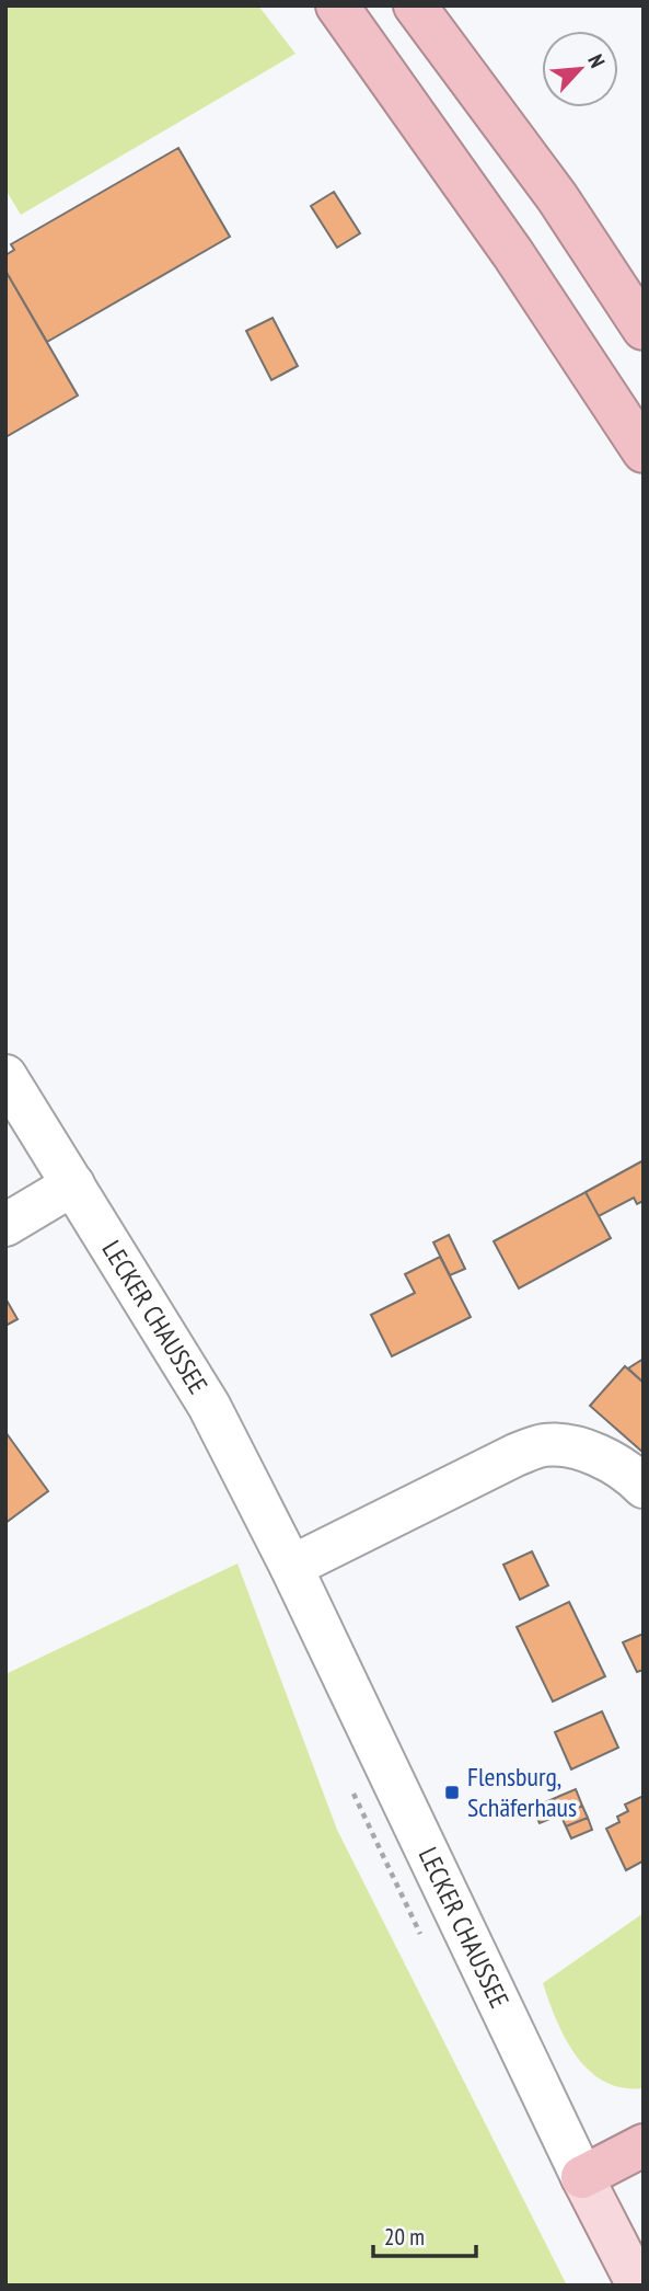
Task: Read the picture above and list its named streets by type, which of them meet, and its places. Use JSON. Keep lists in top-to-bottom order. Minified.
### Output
{"streets":{"main road":["LECKER CHAUSSEE"]},"places":{"transit":["Flensburg, Schäferhaus"]},"scale_bar":"20 m","north":"top right"}
